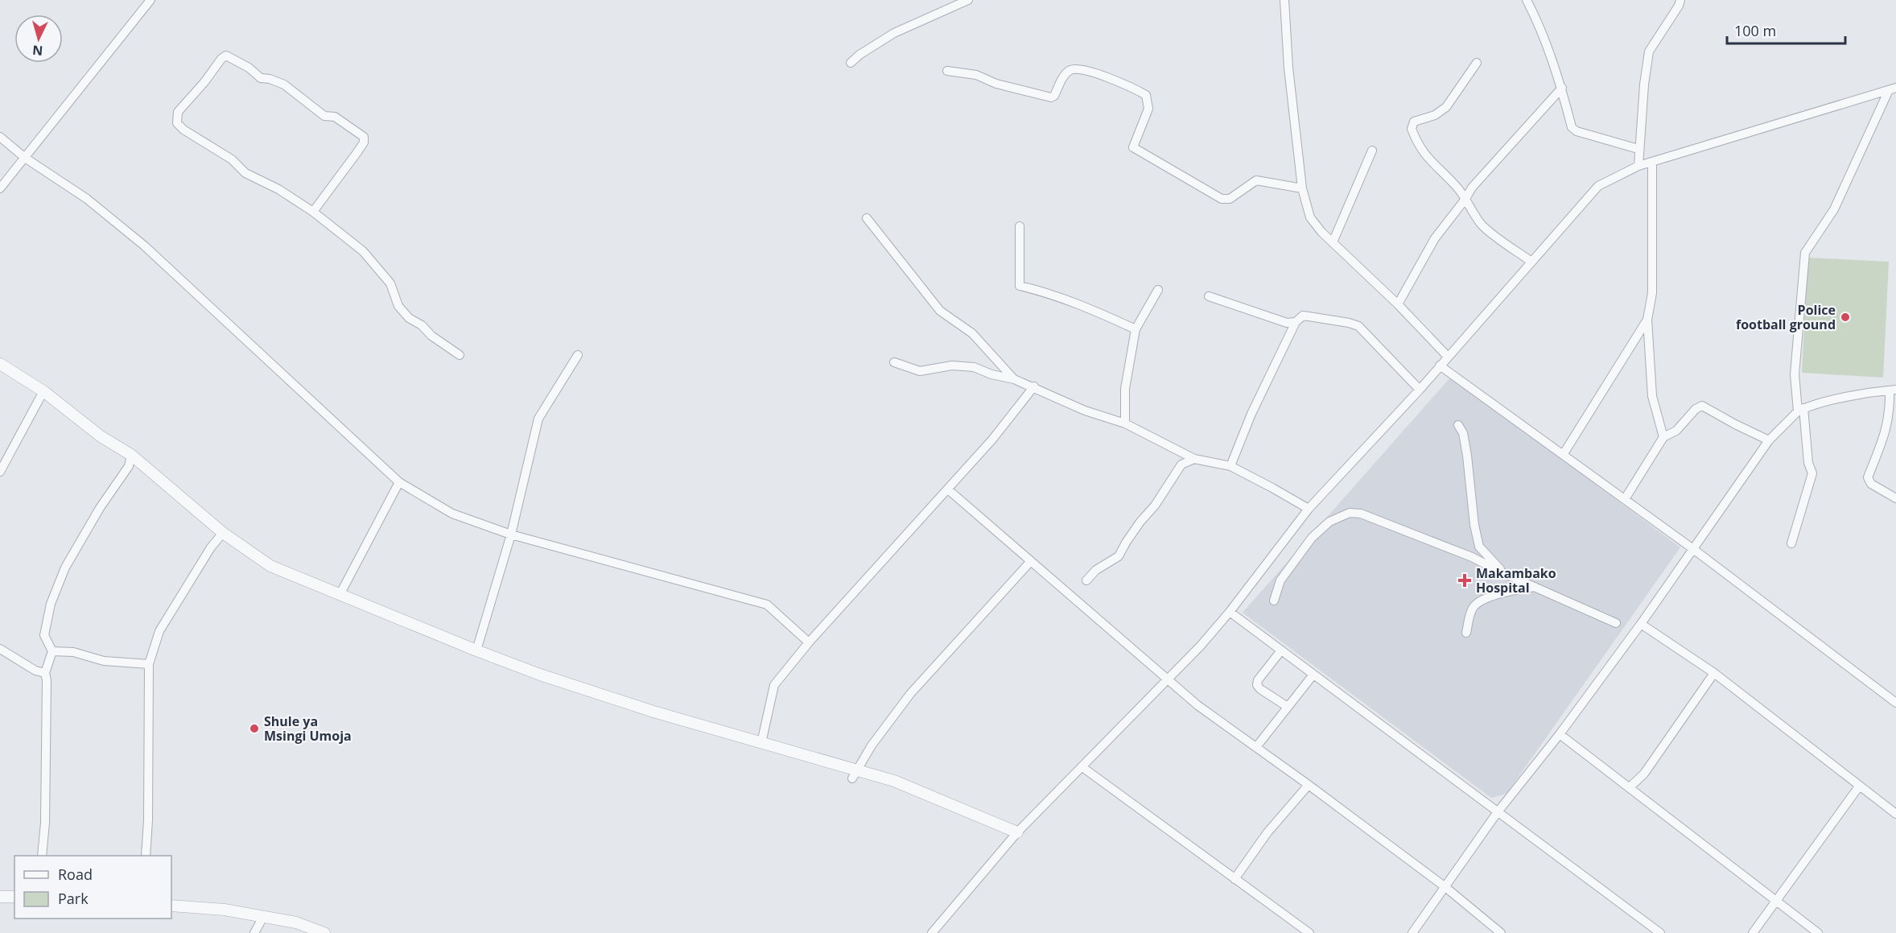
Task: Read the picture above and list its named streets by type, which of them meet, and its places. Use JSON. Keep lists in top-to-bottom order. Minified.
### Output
{"places":{"other":["Police football ground","Shule ya Msingi Umoja"],"health":["Makambako Hospital"]},"legend":["Road","Park"],"scale_bar":"100 m","north":"bottom"}
